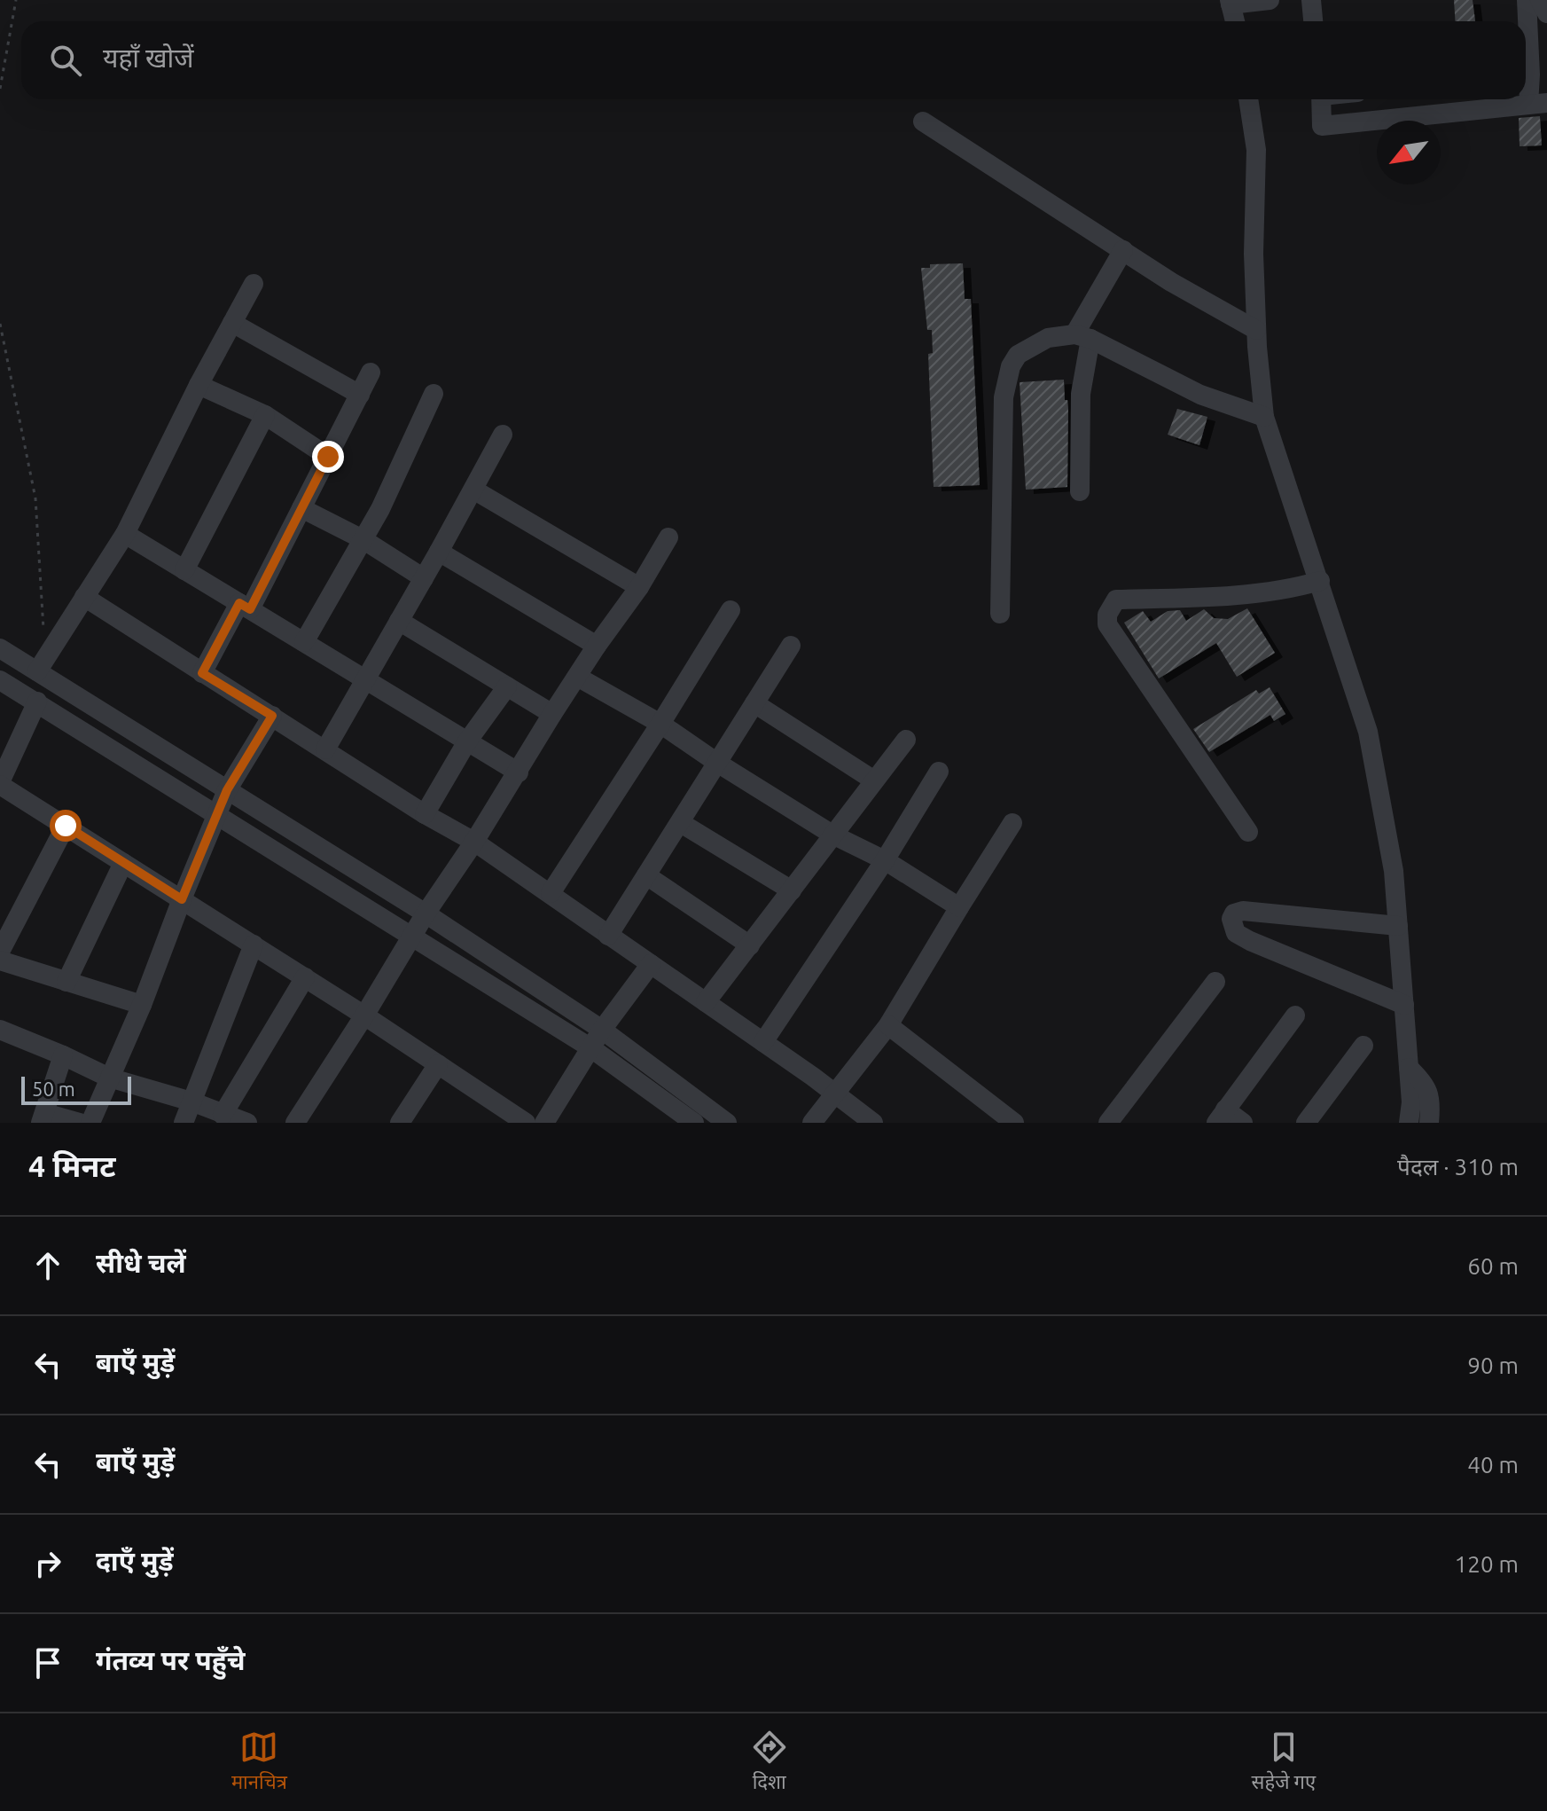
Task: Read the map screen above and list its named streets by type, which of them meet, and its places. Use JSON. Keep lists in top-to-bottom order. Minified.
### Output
{"scale_bar":"50 m","north":"bottom left","page":{"search":"यहाँ खोजें","scale":"50 m","heading":["4 मिनट","पैदल · 310 m"],"list":[["सीधे चलें","60 m"],["बाएँ मुड़ें","90 m"],["बाएँ मुड़ें","40 m"],["दाएँ मुड़ें","120 m"],"गंतव्य पर पहुँचे"],"nav":["मानचित्र","दिशा","सहेजे गए"]}}
